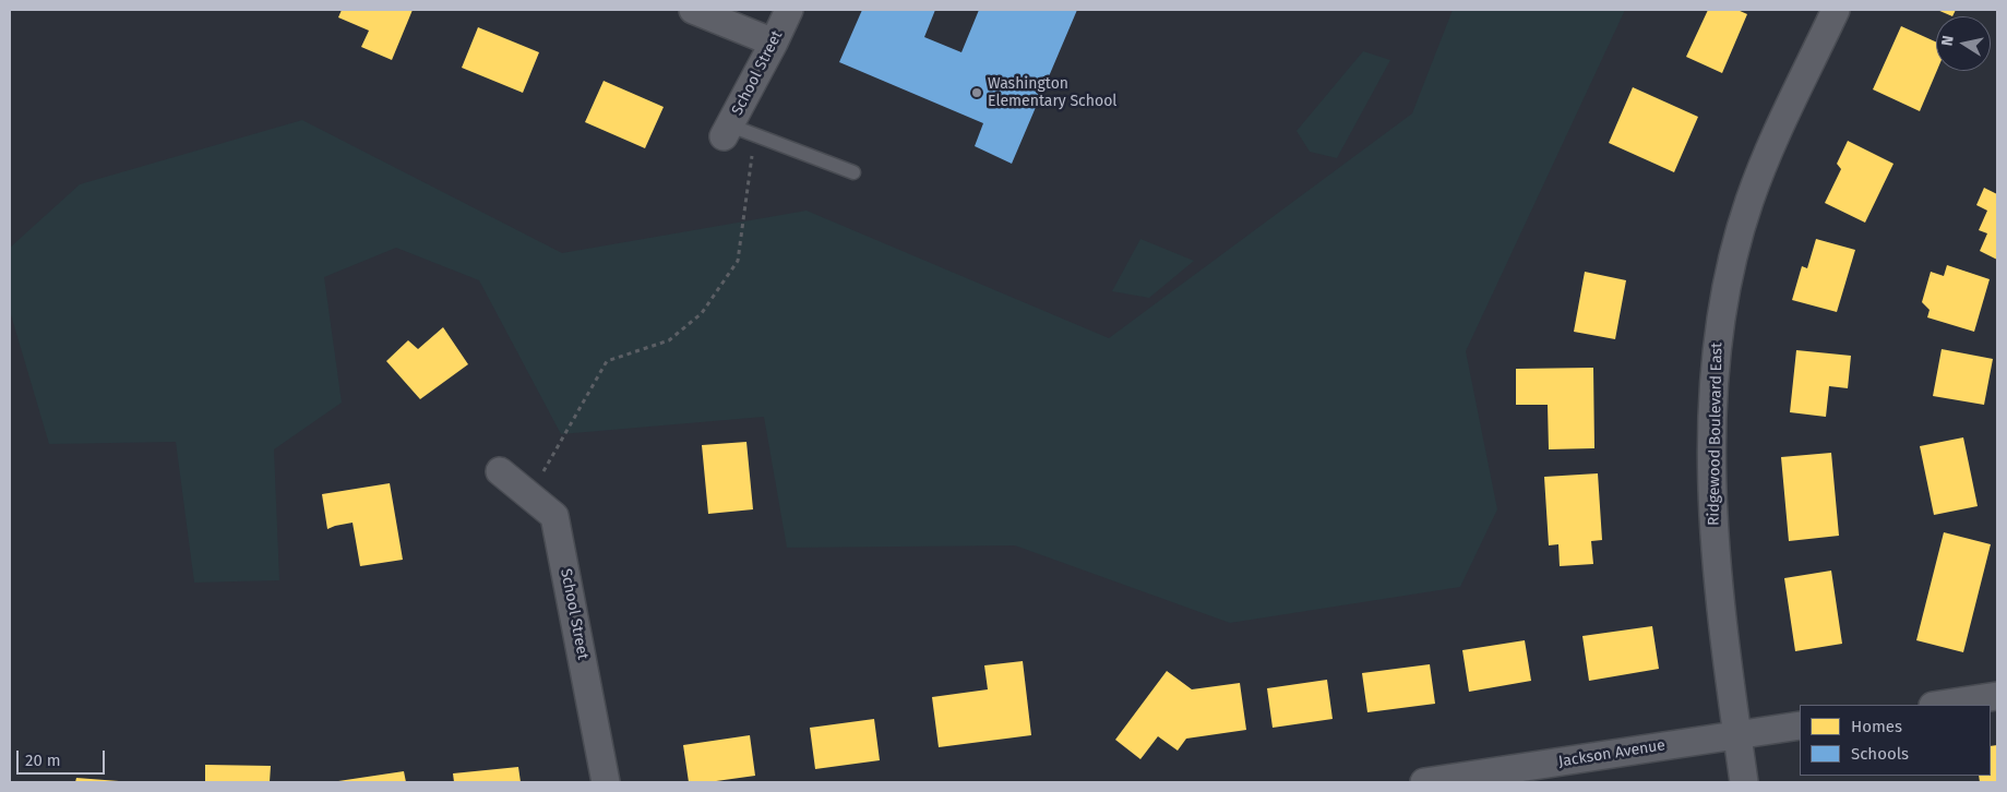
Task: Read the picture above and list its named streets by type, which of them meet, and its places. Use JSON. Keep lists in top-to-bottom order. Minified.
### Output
{"streets":{"street":["School Street","Ridgewood Boulevard East","Jackson Avenue"]},"crossings":[["Ridgewood Boulevard East","Jackson Avenue"]],"places":["Washington Elementary School"],"legend":["Homes","Schools"],"scale_bar":"20 m","north":"left"}
